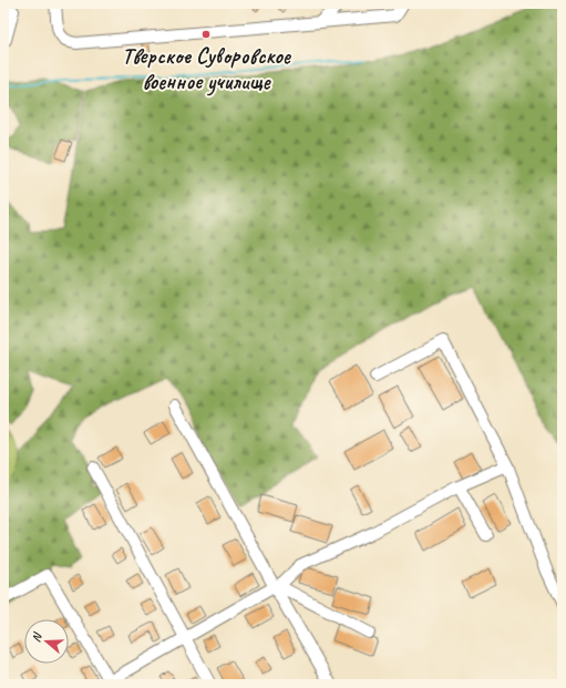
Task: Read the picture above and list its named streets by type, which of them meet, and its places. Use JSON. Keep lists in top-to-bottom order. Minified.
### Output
{"places":["Тверское Суворовское военное училище"],"north":"left"}
